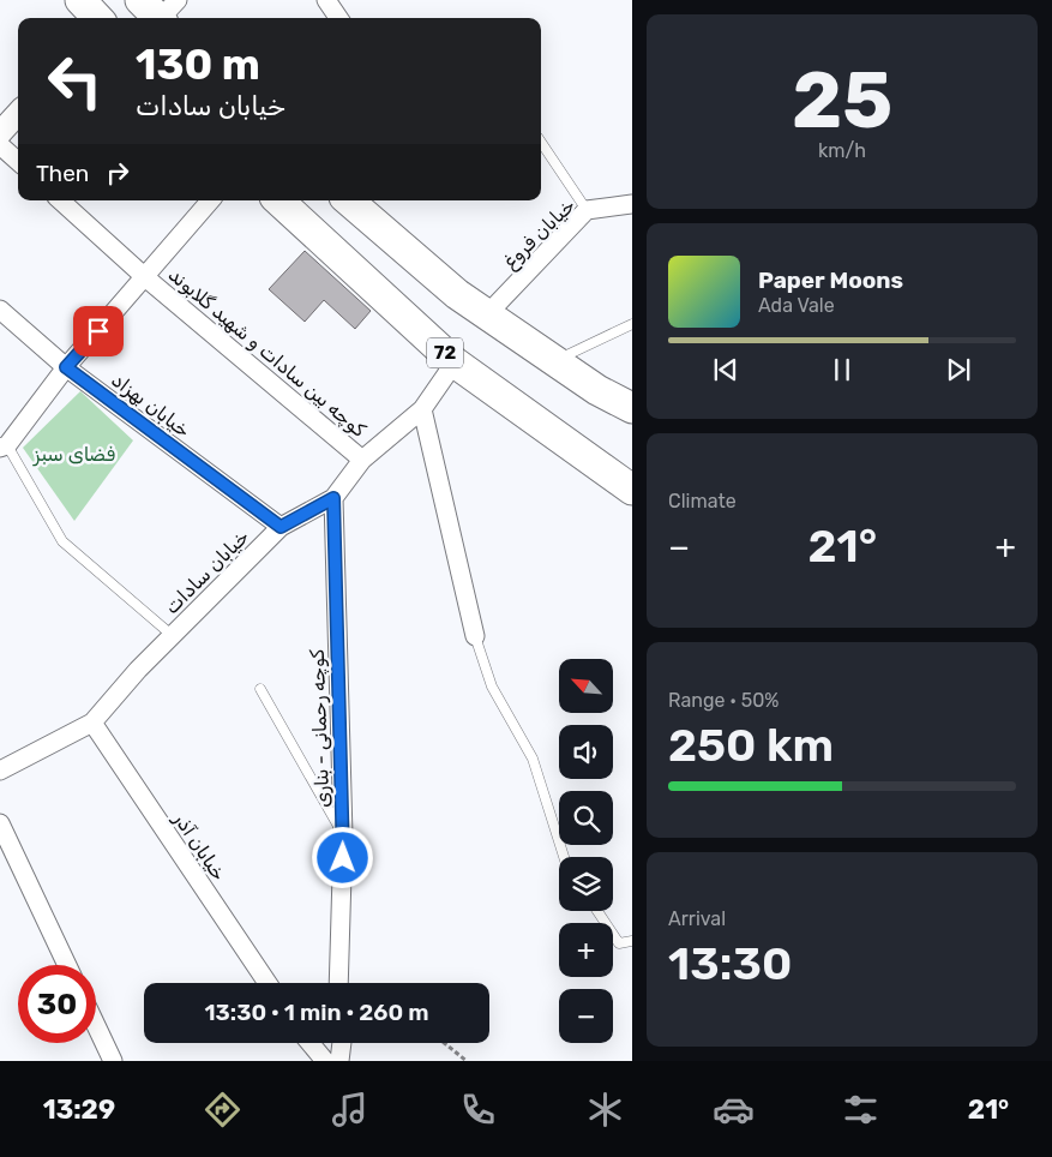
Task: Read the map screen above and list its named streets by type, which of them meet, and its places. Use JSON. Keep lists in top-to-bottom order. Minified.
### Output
{"streets":{"highway":["72"],"street":["خیابان فروغ","کوچه بین سادات و شهید گلابوند","خیابان بهزاد","خیابان سادات","کوچه رحمانی - بناری","خیابان آذر"]},"crossings":[["کوچه بین سادات و شهید گلابوند","خیابان سادات"],["72","خیابان سادات"],["خیابان بهزاد","خیابان سادات"],["خیابان سادات","کوچه رحمانی - بناری"],["خیابان سادات","خیابان آذر"]],"parks":["فضای سبز"],"north":"top left","page":{"tile":[["25","km/h"],"Climate",["Range · 50%","250 km"],["Arrival","13:30"]],"turn":["130 m","خیابان سادات"],"then":"Then","song":["Paper Moons","Ada Vale"],"heat":["−","21°","+"],"map_buttons":["+","−"],"limit":"30","trip":"13:30 · 1 min · 260 m","tabs":["13:29","21°"]}}
